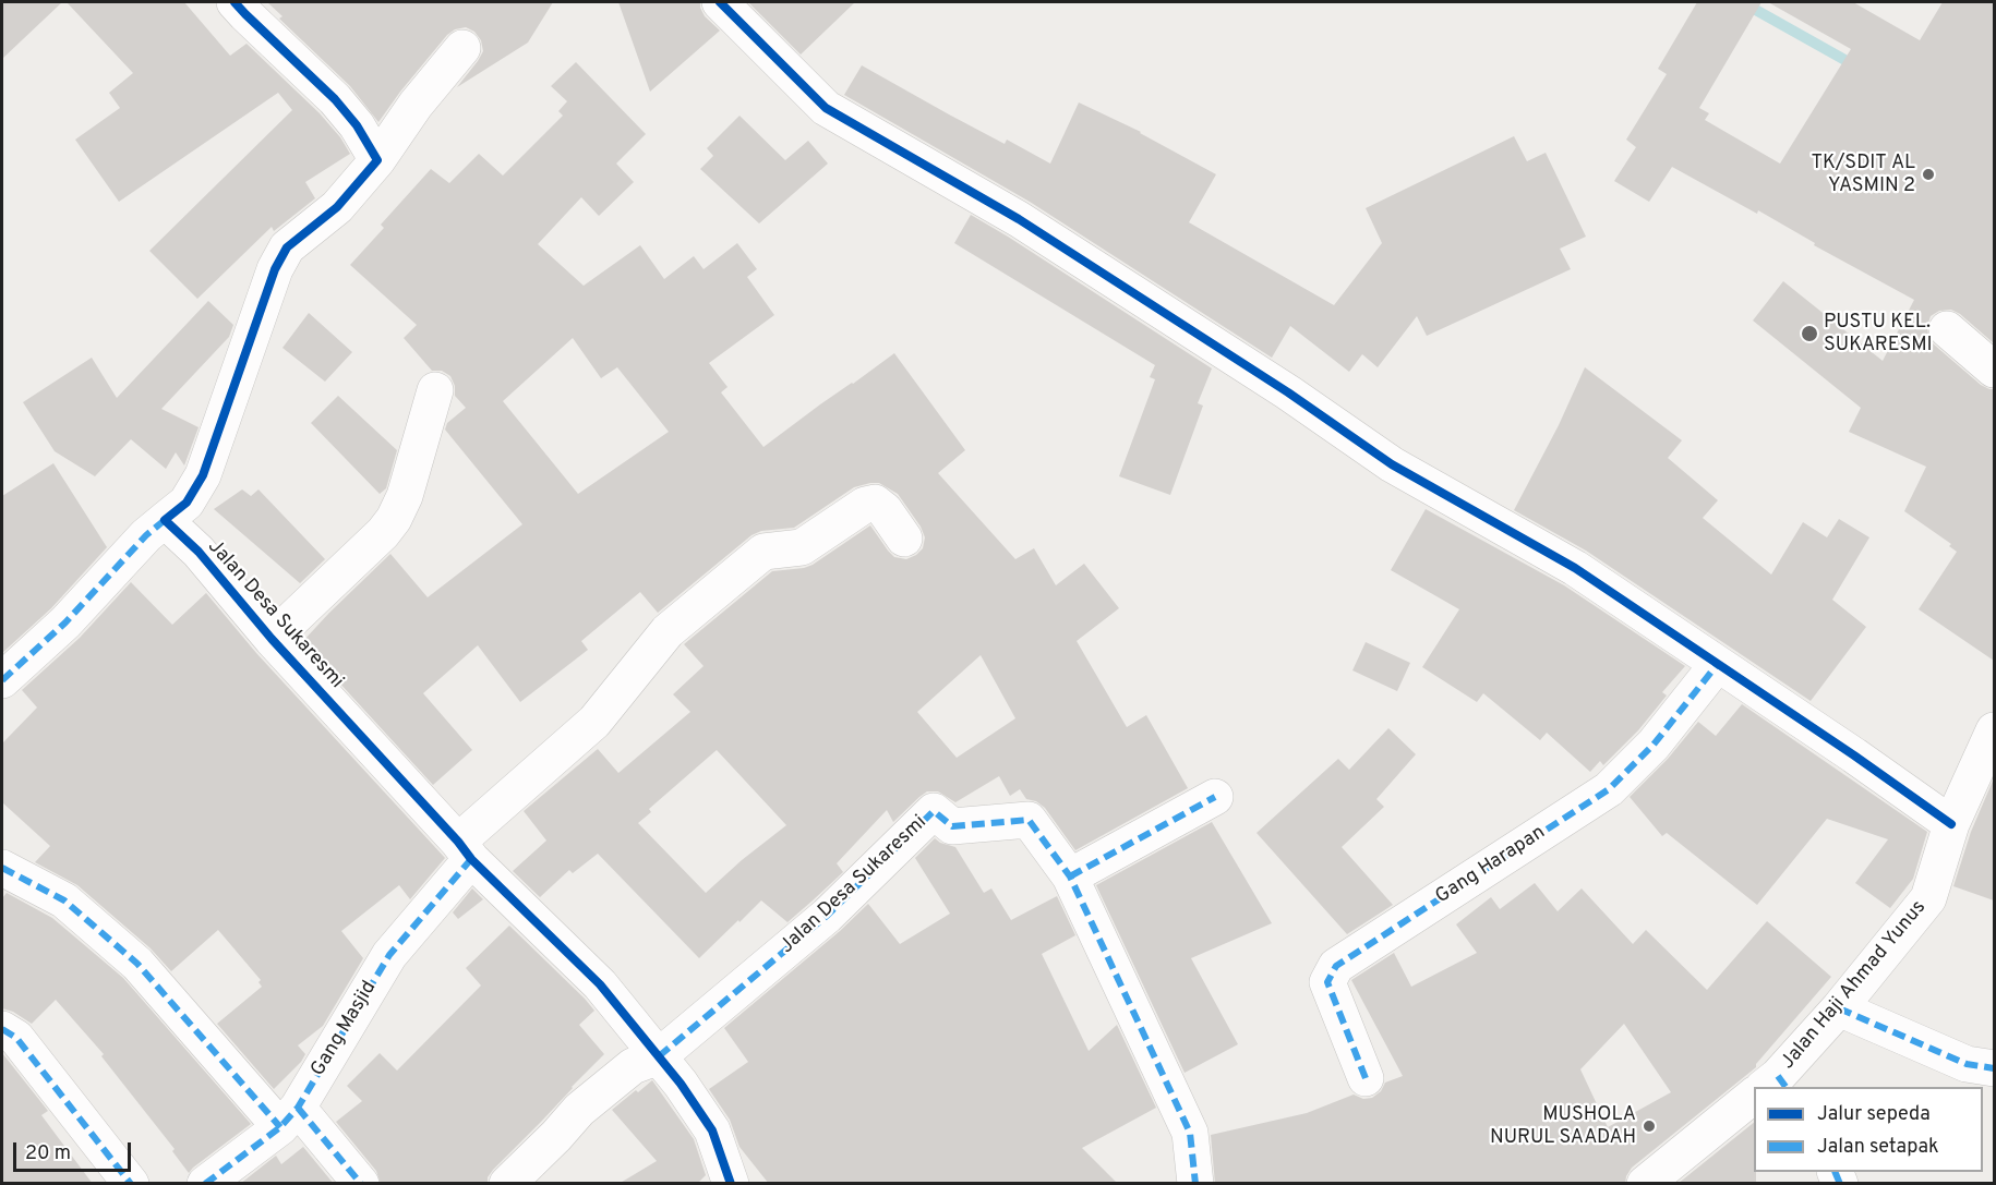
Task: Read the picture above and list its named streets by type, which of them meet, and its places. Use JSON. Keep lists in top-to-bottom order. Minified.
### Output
{"streets":{"street":["Jalan Desa Sukaresmi","Gang Harapan","Jalan Haji Ahmad Yunus","Gang Masjid"]},"crossings":[["Jalan Desa Sukaresmi","Gang Masjid"]],"places":["TK/SDIT AL YASMIN 2","PUSTU KEL. SUKARESMI","MUSHOLA NURUL SAADAH"],"legend":["Jalur sepeda","Jalan setapak"],"scale_bar":"20 m"}
